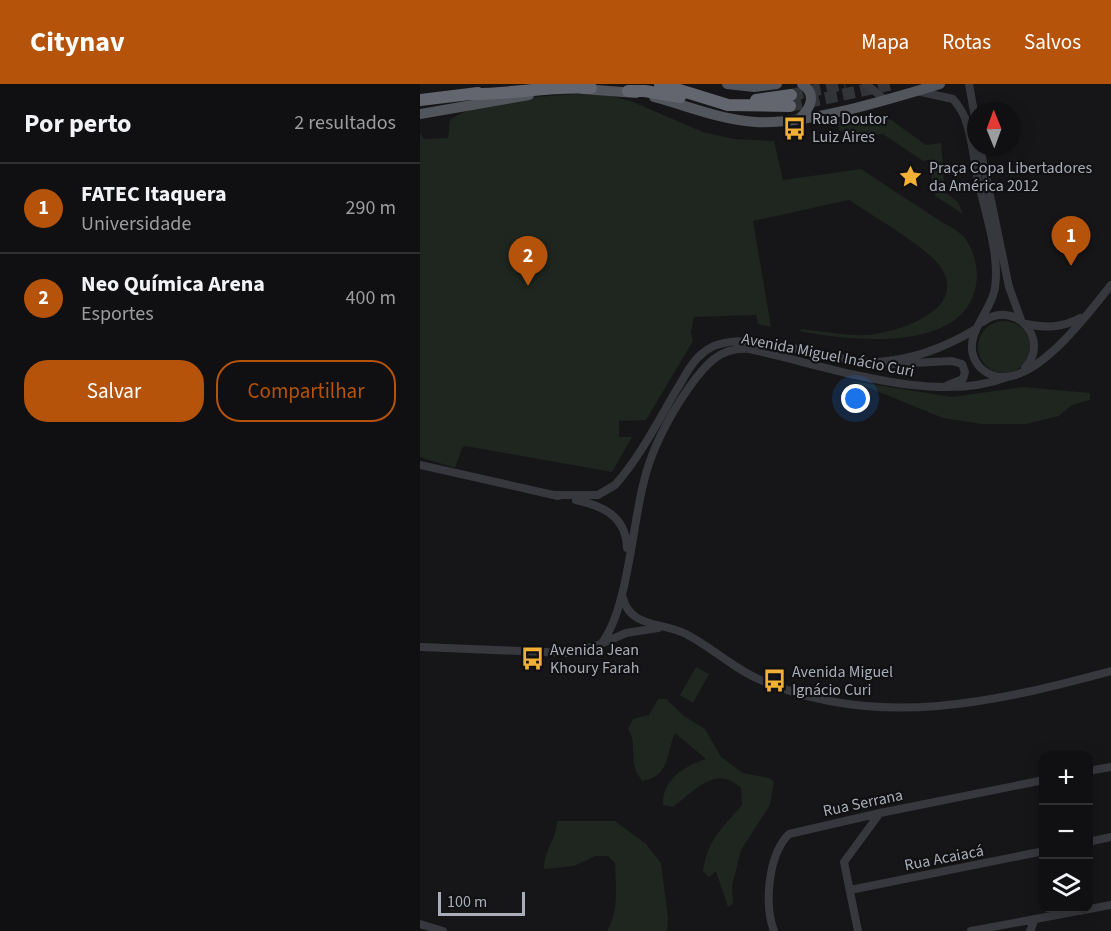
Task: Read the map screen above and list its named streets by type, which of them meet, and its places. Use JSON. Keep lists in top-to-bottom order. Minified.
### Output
{"streets":{"street":["Avenida Miguel Inácio Curi","Rua Serrana","Rua Acaiacá"]},"places":{"bus stop":["Rua Doutor Luiz Aires","Avenida Jean Khoury Farah","Avenida Miguel Ignácio Curi"],"place":["Praça Copa Libertadores da América 2012"]},"scale_bar":"100 m","north":"top","page":{"header":"Citynav","nav":["Mapa","Rotas","Salvos"],"heading":["Por perto","2 resultados"],"list":[{"mark":"1","name":"FATEC Itaquera","note":"Universidade","value":"290 m"},{"mark":"2","name":"Neo Química Arena","note":"Esportes","value":"400 m"}],"pins":["1","2"],"buttons":["Salvar","Compartilhar"],"map_buttons":["+","−"],"scale":"100 m"}}
